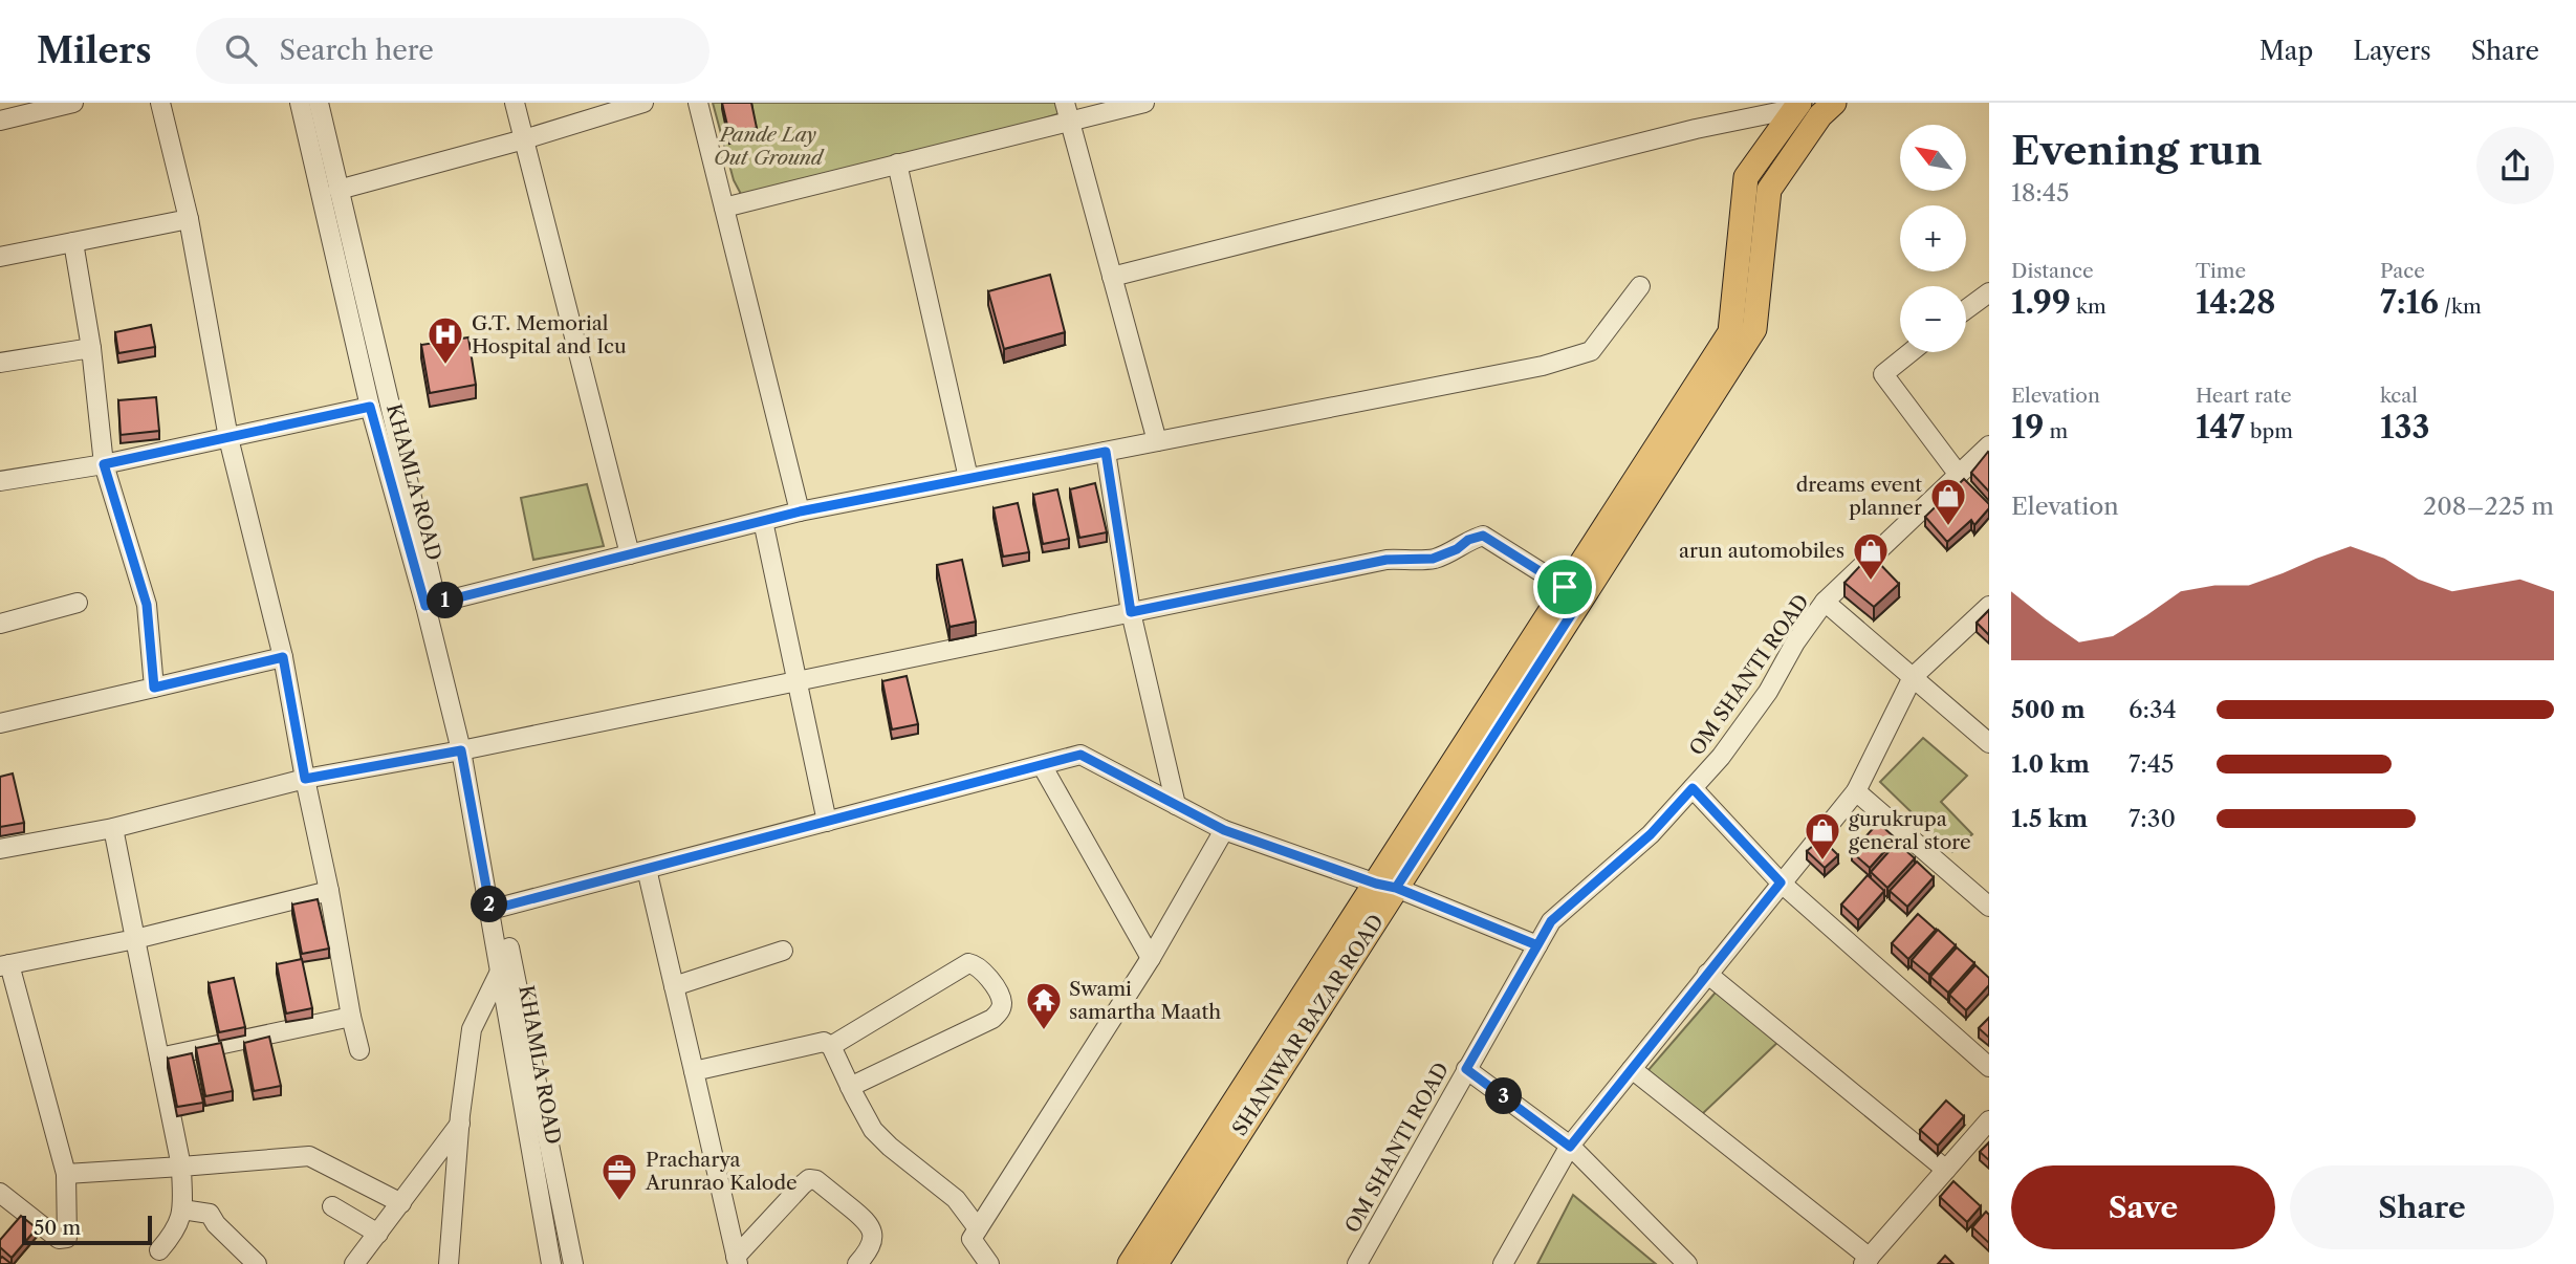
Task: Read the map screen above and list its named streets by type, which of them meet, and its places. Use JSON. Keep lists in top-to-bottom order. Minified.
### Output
{"streets":{"main road":["SHANIWAR BAZAR ROAD"],"street":["KHAMLA ROAD","OM SHANTI ROAD"]},"parks":["Pande Lay Out Ground"],"places":{"hospital":["G.T. Memorial Hospital and Icu"],"shop":["dreams event planner","arun automobiles","gurukrupa general store"],"temple":["Swami samartha Maath"],"office":["Pracharya Arunrao Kalode"]},"scale_bar":"50 m","north":"top left","page":{"header":"Milers","search":"Search here","nav":["Map","Layers","Share"],"heading":["Evening run","18:45"],"map_buttons":["+","−"],"stats":[["Distance","1.99 km"],["Time","14:28"],["Pace","7:16 /km"],["Elevation","19 m"],["Heart rate","147 bpm"],["kcal","133"]],"chart":["Elevation","208–225 m"],"pins":["1","2","3"],"list":[{"name":"500 m","note":"6:34"},{"name":"1.0 km","note":"7:45"},{"name":"1.5 km","note":"7:30"}],"buttons":["Save","Share"],"scale":"50 m"}}
